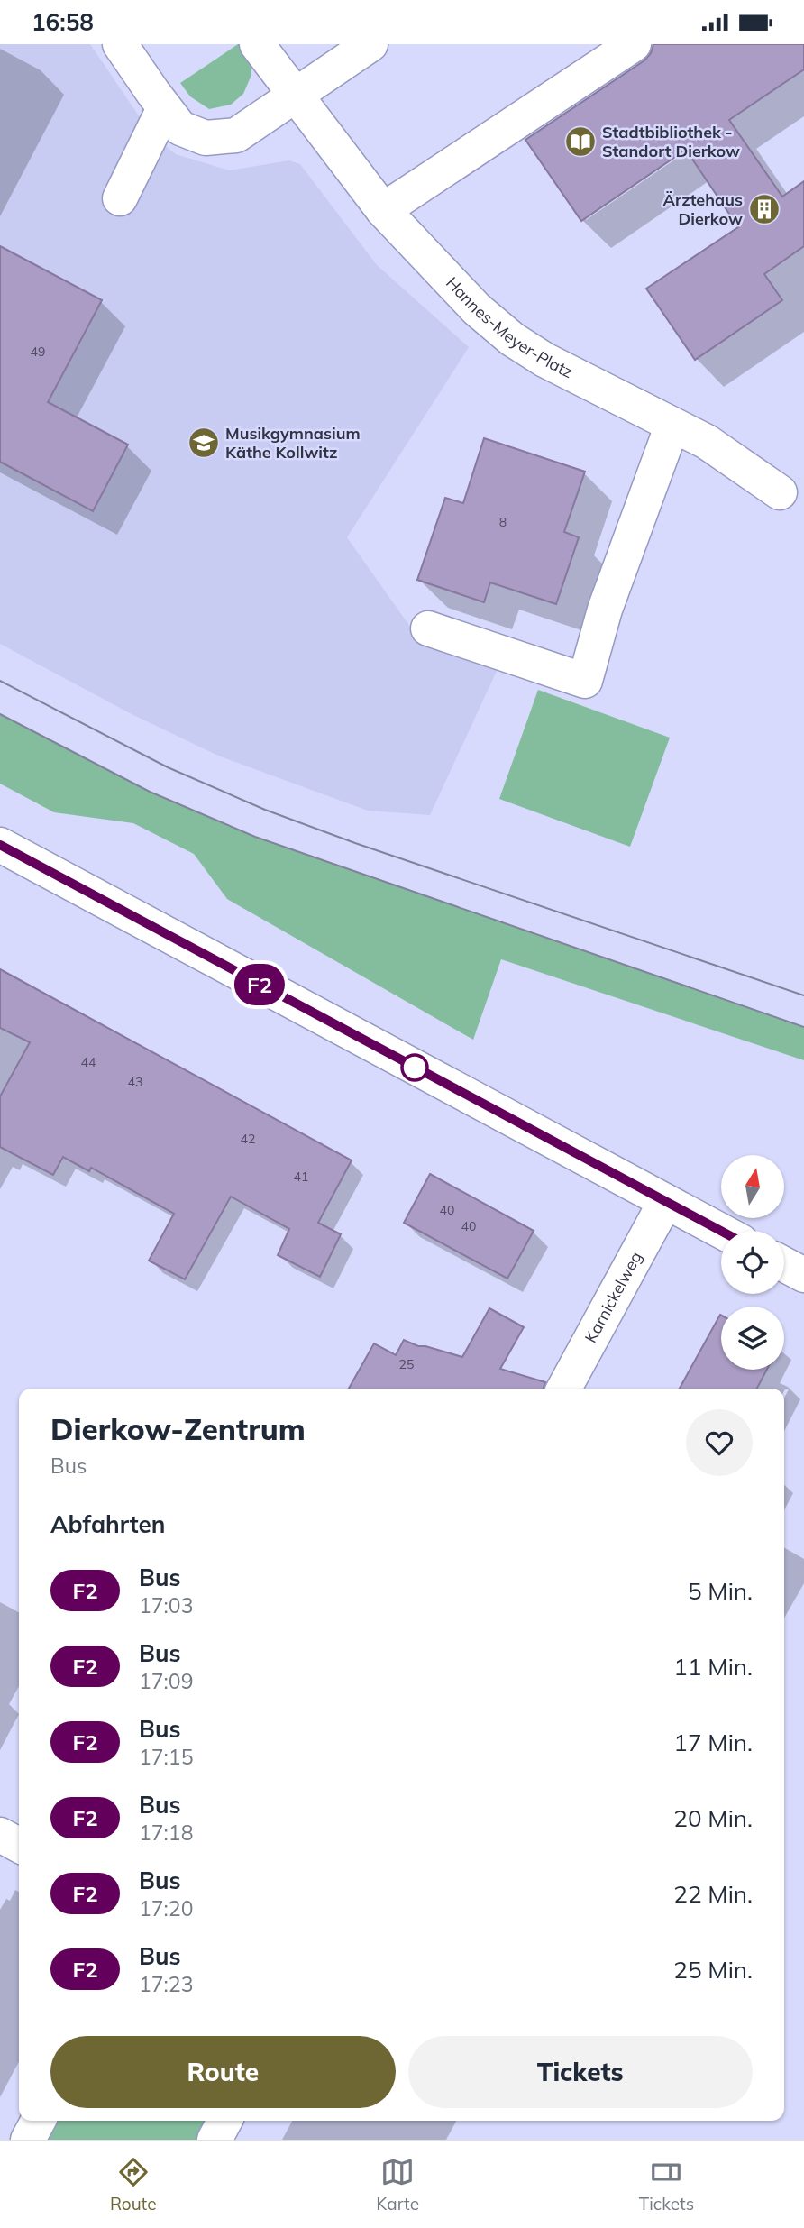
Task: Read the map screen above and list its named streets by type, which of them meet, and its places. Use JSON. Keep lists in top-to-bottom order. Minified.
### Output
{"streets":{"street":["Hannes-Meyer-Platz","Karnickelweg"]},"places":{"library":["Stadtbibliothek - Standort Dierkow"],"building":["Ärztehaus Dierkow"],"school or university":["Musikgymnasium Käthe Kollwitz"]},"lines":["bus line F2"],"house_numbers":["49","8","44","43","42","41","40","40","25"],"north":"top","page":{"status":"16:58","on_map":"F2","heading":[["Dierkow-Zentrum","Bus"],"Abfahrten"],"list":[{"mark":"F2","name":"Bus","note":"17:03","value":"5 Min."},{"mark":"F2","name":"Bus","note":"17:09","value":"11 Min."},{"mark":"F2","name":"Bus","note":"17:15","value":"17 Min."},{"mark":"F2","name":"Bus","note":"17:18","value":"20 Min."},{"mark":"F2","name":"Bus","note":"17:20","value":"22 Min."},{"mark":"F2","name":"Bus","note":"17:23","value":"25 Min."}],"buttons":["Route","Tickets"],"tabs":["Route","Karte","Tickets"]}}
